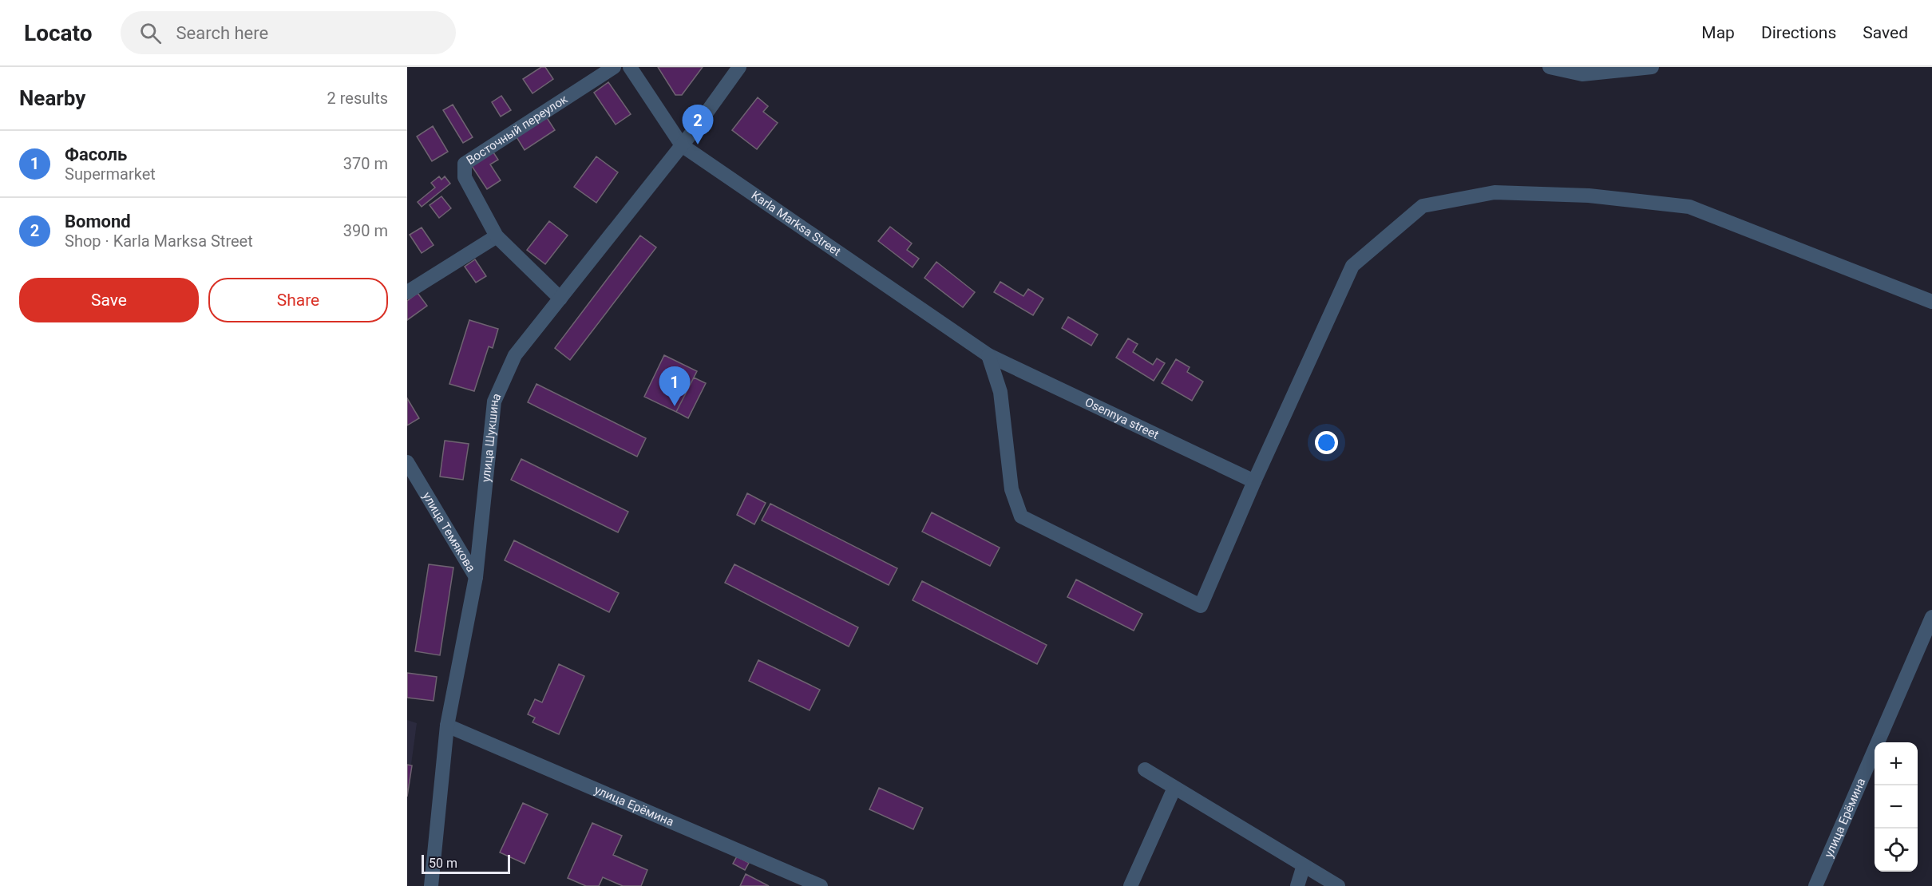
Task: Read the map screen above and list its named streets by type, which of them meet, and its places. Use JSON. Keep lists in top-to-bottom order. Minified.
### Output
{"streets":{"street":["Восточный переулок","Karla Marksa Street","Osennya street","улица Шукшина","улица Темякова","улица Ерёмина"]},"crossings":[["Восточный переулок","улица Шукшина"],["Karla Marksa Street","Osennya street"],["Karla Marksa Street","улица Шукшина"],["улица Шукшина","улица Темякова"],["улица Шукшина","улица Ерёмина"]],"scale_bar":"50 m","page":{"header":"Locato","search":"Search here","nav":["Map","Directions","Saved"],"heading":["Nearby","2 results"],"pins":["2","1"],"list":[{"mark":"1","name":"Фасоль","note":"Supermarket","value":"370 m"},{"mark":"2","name":"Bomond","note":"Shop · Karla Marksa Street","value":"390 m"}],"buttons":["Save","Share"],"map_buttons":["+","−"],"scale":"50 m"}}
